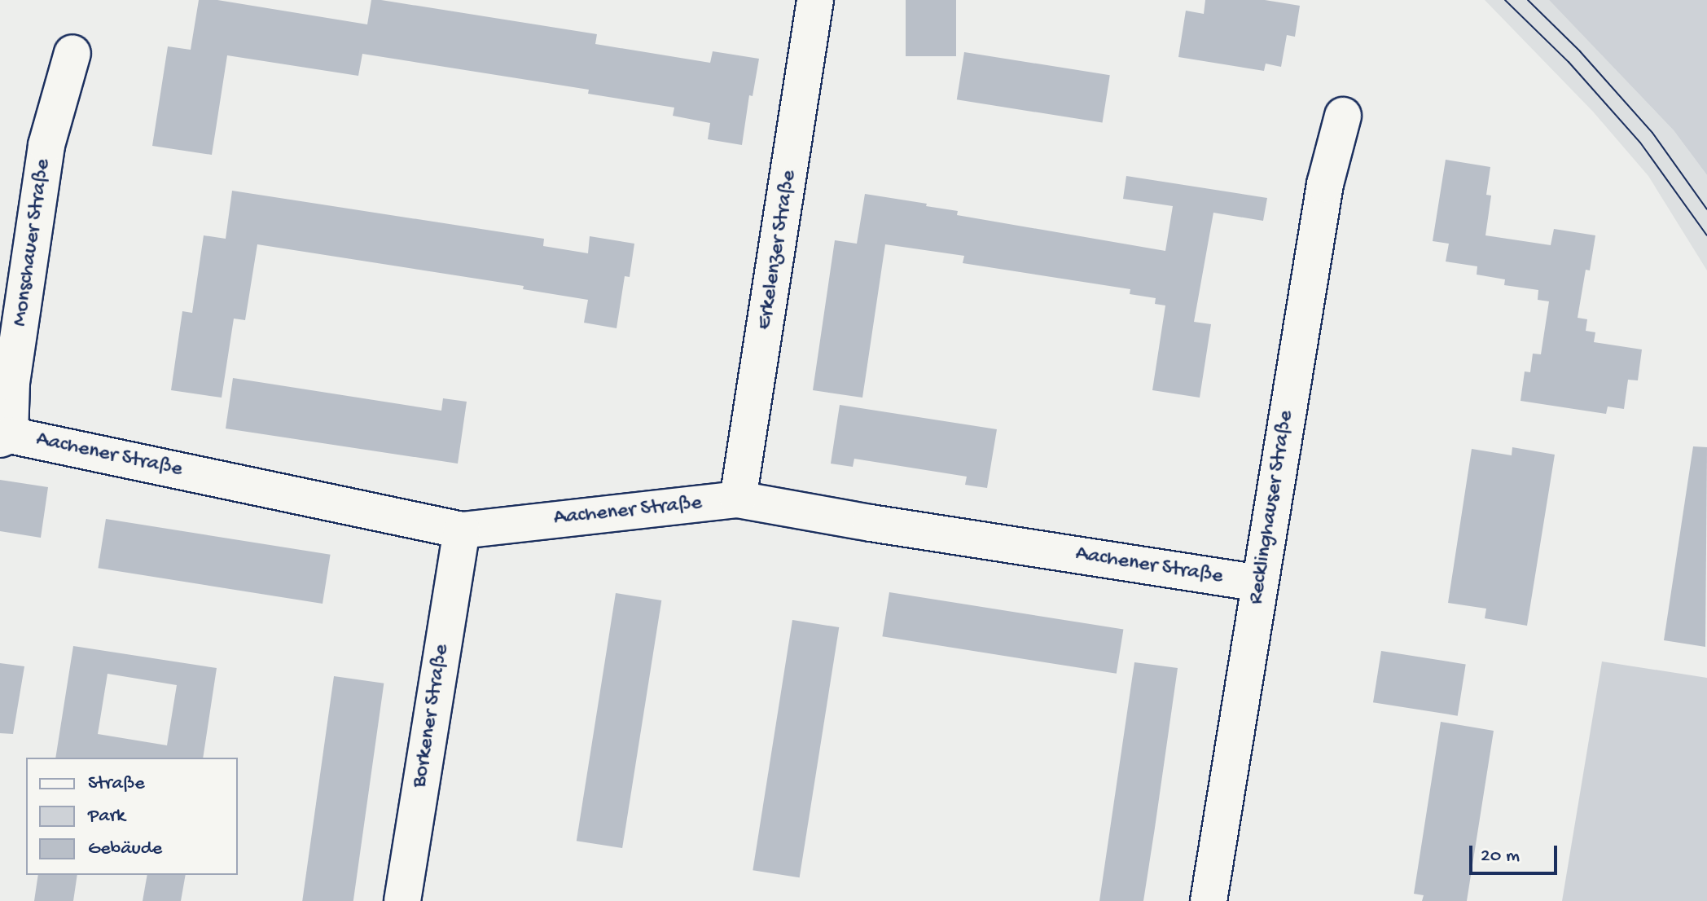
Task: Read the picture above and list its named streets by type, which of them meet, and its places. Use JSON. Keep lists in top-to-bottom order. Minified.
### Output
{"streets":{"street":["Monschauer Straße","Erkelenzer Straße","Aachener Straße","Recklinghauser Straße","Borkener Straße"]},"crossings":[["Monschauer Straße","Aachener Straße"],["Erkelenzer Straße","Aachener Straße"],["Aachener Straße","Recklinghauser Straße"],["Aachener Straße","Borkener Straße"]],"legend":["Straße","Park","Gebäude"],"scale_bar":"20 m"}
